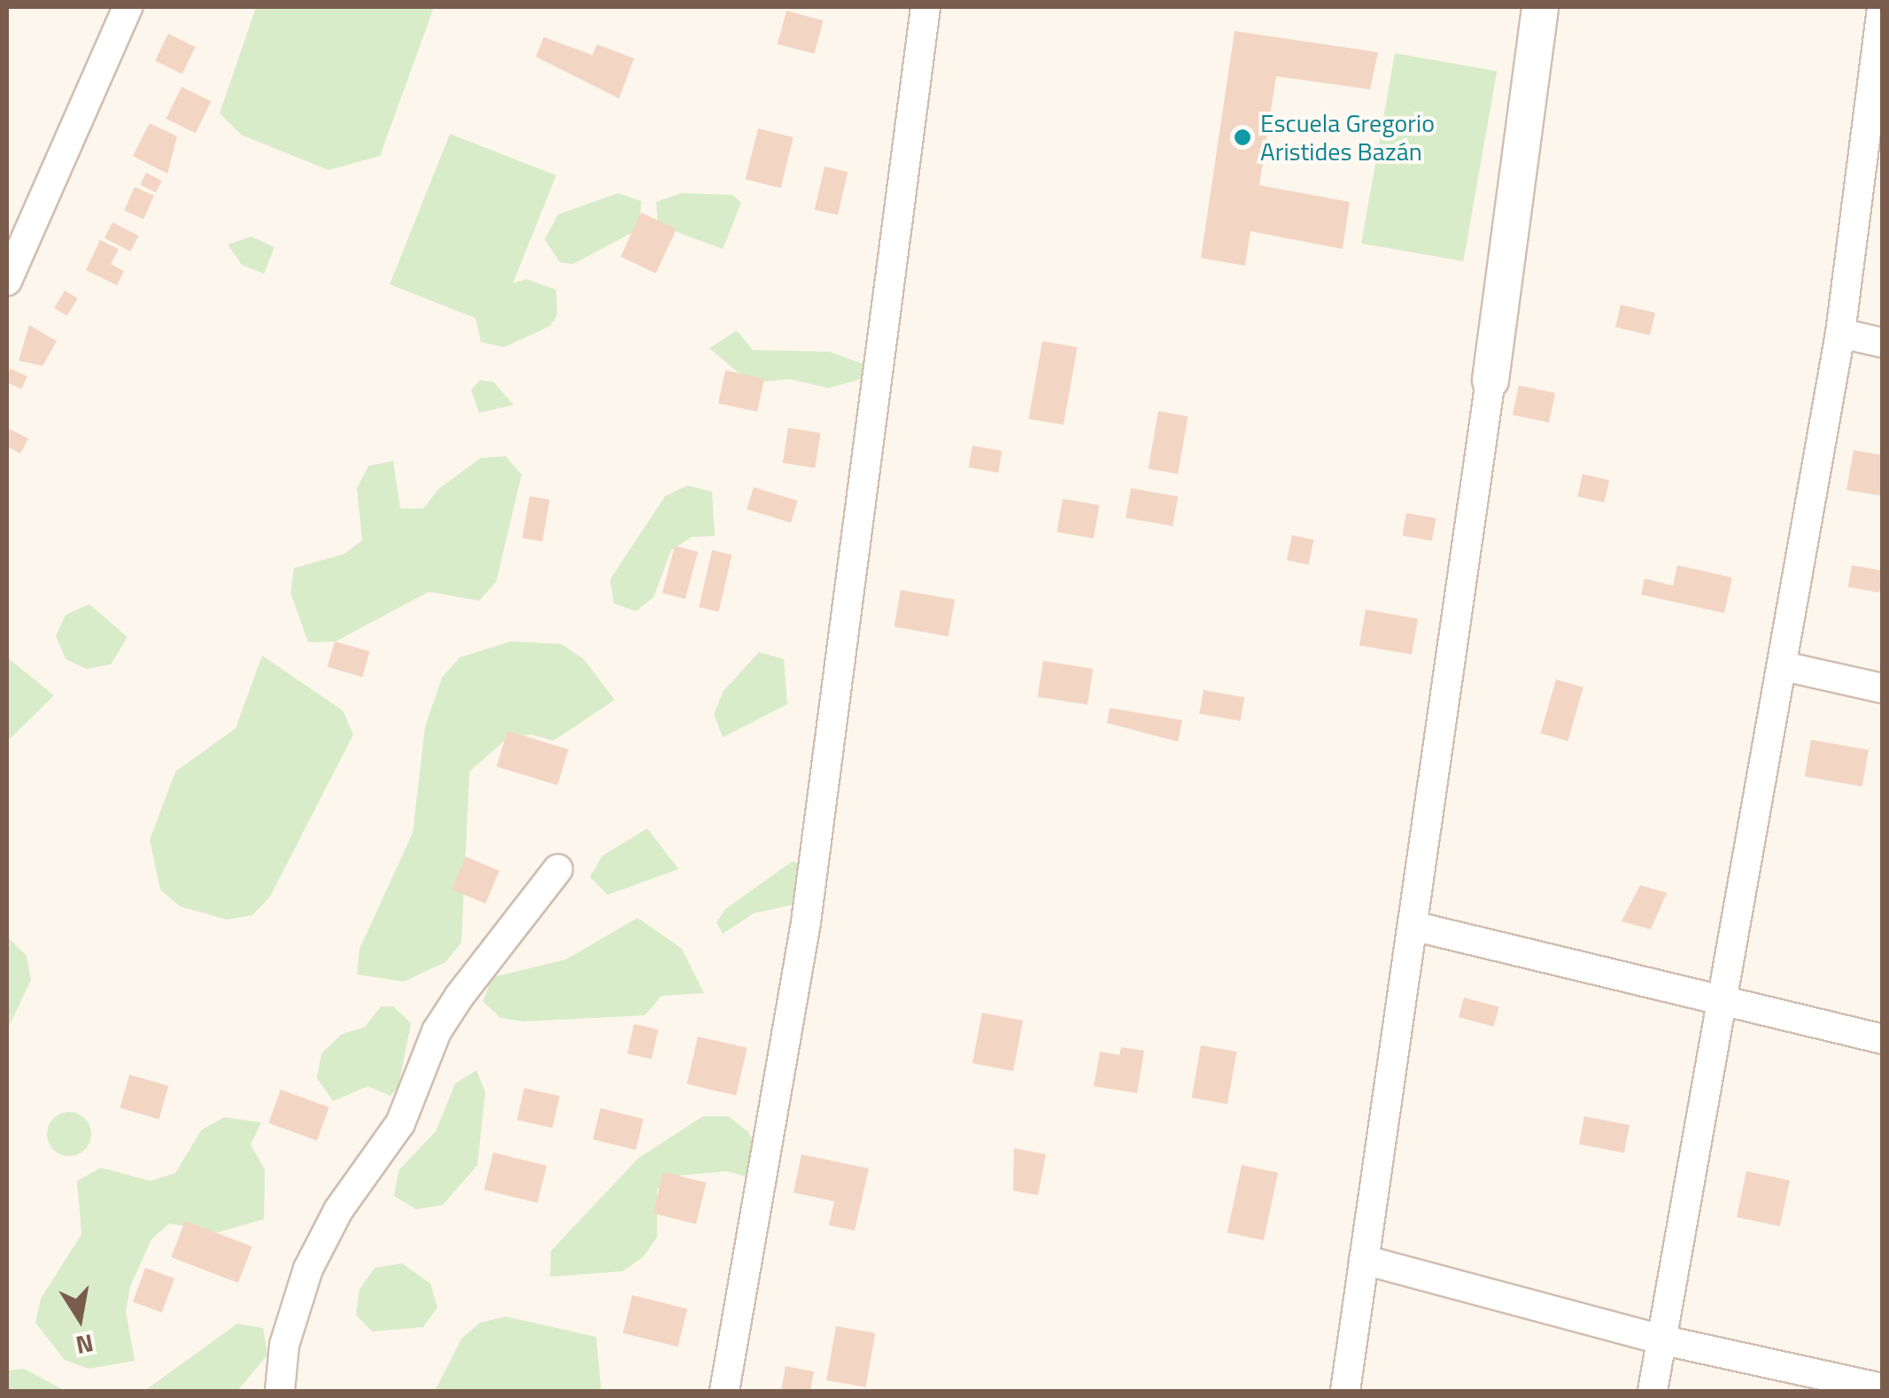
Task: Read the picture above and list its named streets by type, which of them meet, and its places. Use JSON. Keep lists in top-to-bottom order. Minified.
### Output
{"places":["Escuela Gregorio Aristides Bazán"],"north":"bottom"}
